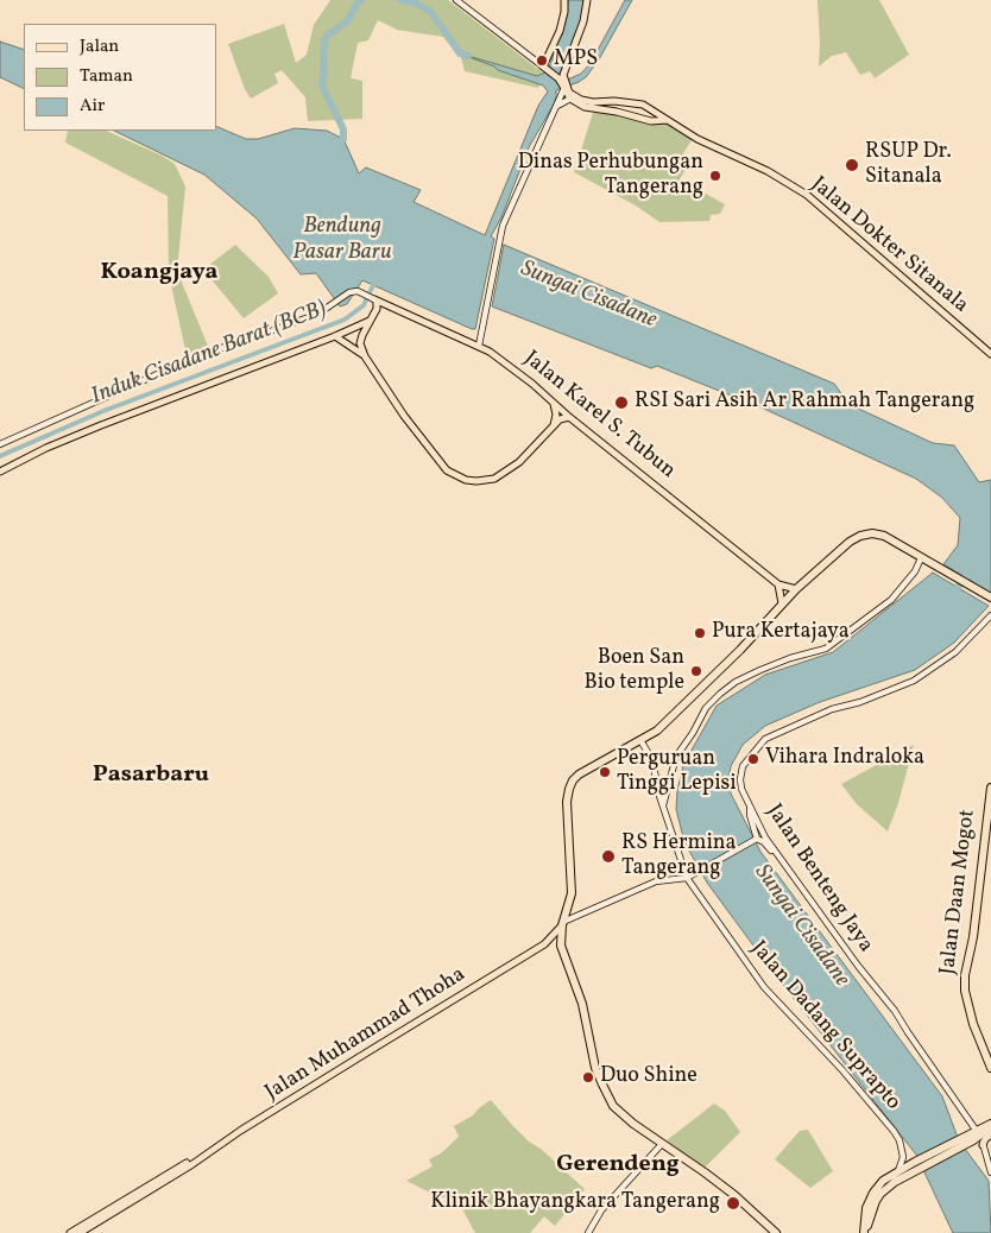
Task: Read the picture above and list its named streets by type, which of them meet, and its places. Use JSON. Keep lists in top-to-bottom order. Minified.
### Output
{"streets":{"highway":["Jalan Daan Mogot"],"main road":["Jalan Dokter Sitanala","Jalan Karel S. Tubun","Jalan Muhammad Thoha"],"street":["Jalan Benteng Jaya","Jalan Dadang Suprapto"]},"districts":["Koangjaya","Pasarbaru","Gerendeng"],"water":["Bendung Pasar Baru","Sungai Cisadane","Induk Cisadane Barat (BCB)"],"places":["MPS","RSUP Dr. Sitanala","Dinas Perhubungan Tangerang","RSI Sari Asih Ar Rahmah Tangerang","Pura Kertajaya","Boen San Bio temple","Vihara Indraloka","Perguruan Tinggi Lepisi","RS Hermina Tangerang","Duo Shine","Klinik Bhayangkara Tangerang"],"legend":["Jalan","Taman","Air"]}
